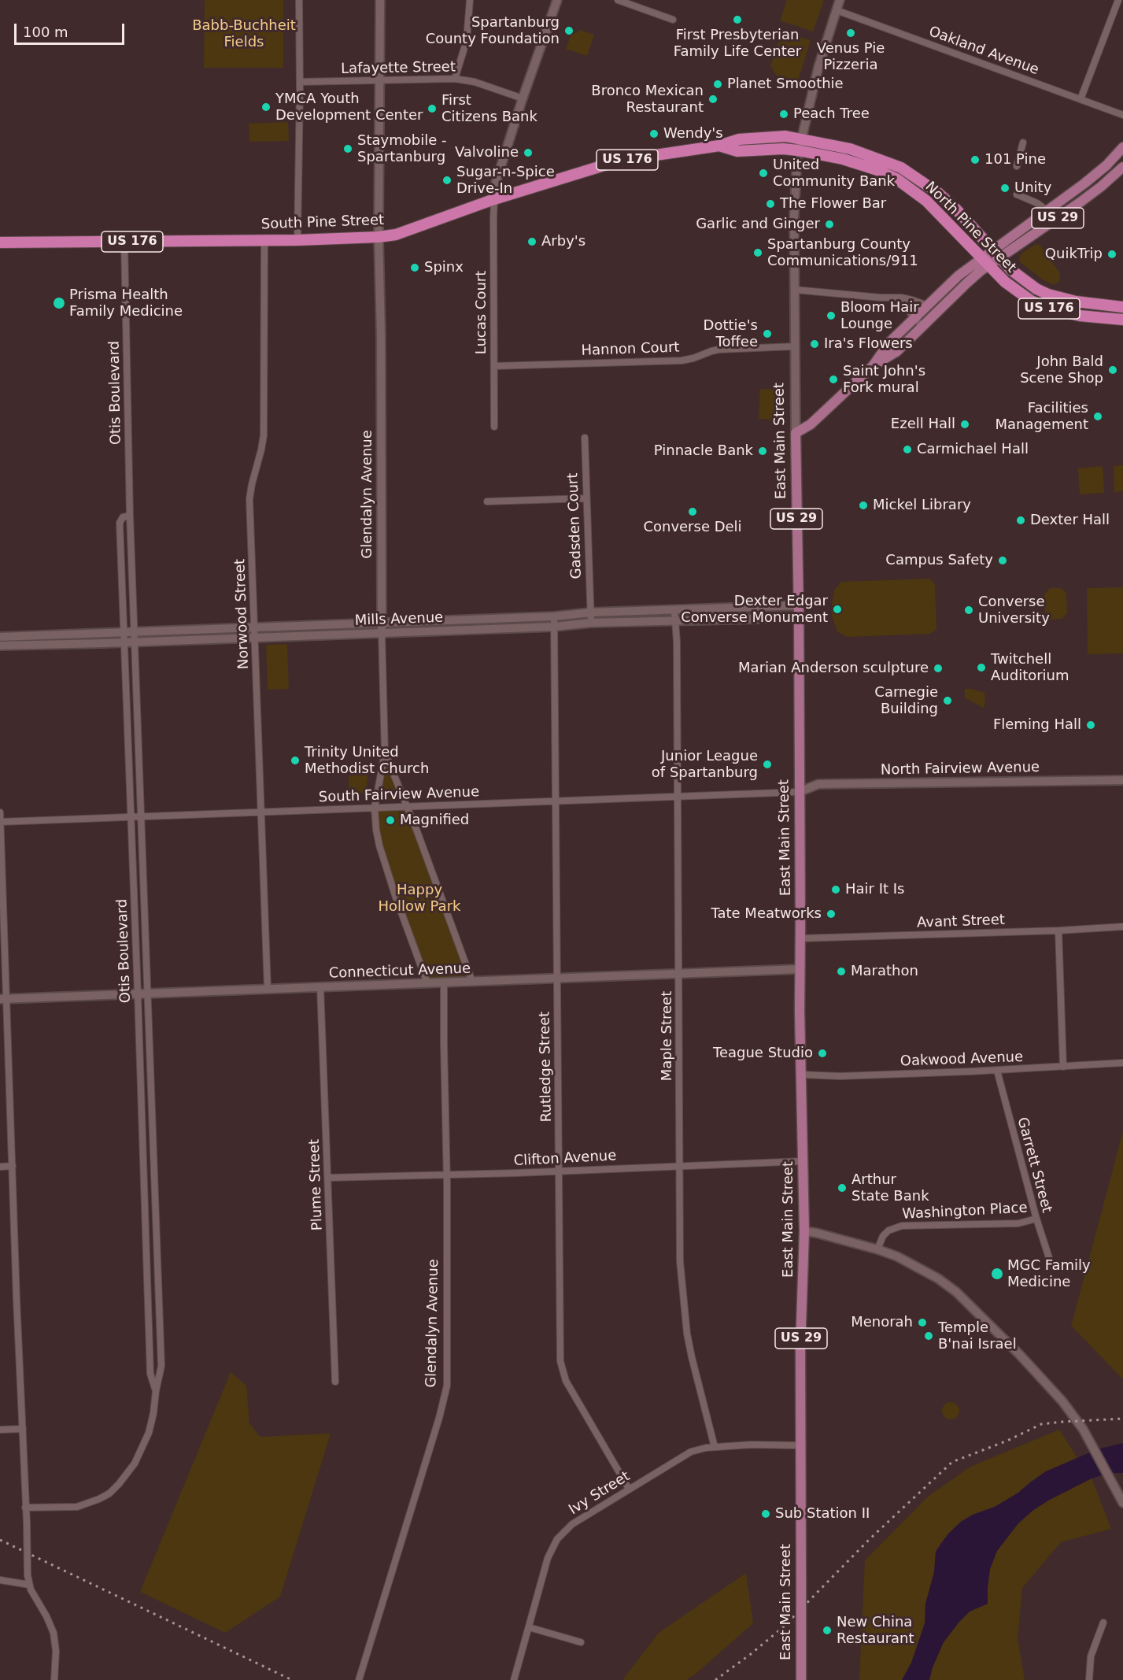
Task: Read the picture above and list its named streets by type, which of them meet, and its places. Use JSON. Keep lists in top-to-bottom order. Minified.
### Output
{"streets":{"highway":["US 176","South Pine Street","North Pine Street"],"main road":["US 29","East Main Street"],"street":["Oakland Avenue","Lafayette Street","Lucas Court","Hannon Court","Otis Boulevard","Glendalyn Avenue","Gadsden Court","Norwood Street","Mills Avenue","North Fairview Avenue","South Fairview Avenue","Avant Street","Connecticut Avenue","Maple Street","Oakwood Avenue","Rutledge Street","Clifton Avenue","Garrett Street","Plume Street","Washington Place","Ivy Street"]},"crossings":[["Oakland Avenue","East Main Street"],["Lafayette Street","Glendalyn Avenue"],["US 29","North Pine Street"],["US 29","East Main Street"],["South Pine Street","North Pine Street"],["South Pine Street","Lucas Court"],["South Pine Street","Otis Boulevard"],["South Pine Street","East Main Street"],["South Pine Street","Glendalyn Avenue"],["South Pine Street","Norwood Street"],["North Pine Street","East Main Street"],["Lucas Court","Hannon Court"],["Hannon Court","East Main Street"],["Otis Boulevard","Mills Avenue"],["Otis Boulevard","South Fairview Avenue"],["Otis Boulevard","Connecticut Avenue"],["East Main Street","Mills Avenue"],["East Main Street","North Fairview Avenue"],["East Main Street","South Fairview Avenue"],["East Main Street","Avant Street"],["East Main Street","Connecticut Avenue"],["East Main Street","Oakwood Avenue"],["East Main Street","Clifton Avenue"],["East Main Street","Ivy Street"],["Glendalyn Avenue","Mills Avenue"],["Glendalyn Avenue","South Fairview Avenue"],["Glendalyn Avenue","Connecticut Avenue"],["Glendalyn Avenue","Clifton Avenue"],["Gadsden Court","Mills Avenue"],["Norwood Street","Mills Avenue"],["Norwood Street","South Fairview Avenue"],["Norwood Street","Connecticut Avenue"],["Mills Avenue","Maple Street"],["Mills Avenue","Rutledge Street"],["North Fairview Avenue","South Fairview Avenue"],["South Fairview Avenue","Maple Street"],["South Fairview Avenue","Rutledge Street"],["Connecticut Avenue","Maple Street"],["Connecticut Avenue","Rutledge Street"],["Connecticut Avenue","Plume Street"],["Maple Street","Clifton Avenue"],["Maple Street","Ivy Street"],["Oakwood Avenue","Garrett Street"],["Rutledge Street","Clifton Avenue"],["Rutledge Street","Ivy Street"],["Clifton Avenue","Plume Street"],["Garrett Street","Washington Place"]],"parks":["Babb-Buchheit Fields","Happy Hollow Park"],"places":["First Presbyterian Family Life Center","Spartanburg County Foundation","Venus Pie Pizzeria","Planet Smoothie","Bronco Mexican Restaurant","YMCA Youth Development Center","First Citizens Bank","Peach Tree","Wendy's","Staymobile - Spartanburg","Valvoline","101 Pine","United Community Bank","Sugar-n-Spice Drive-In","Unity","The Flower Bar","Garlic and Ginger","Arby's","Spartanburg County Communications/911","QuikTrip","Spinx","Prisma Health Family Medicine","Bloom Hair Lounge","Dottie's Toffee","Ira's Flowers","John Bald Scene Shop","Saint John's Fork mural","Facilities Management","Ezell Hall","Carmichael Hall","Pinnacle Bank","Mickel Library","Converse Deli","Dexter Hall","Campus Safety","Dexter Edgar Converse Monument","Converse University","Twitchell Auditorium","Marian Anderson sculpture","Carnegie Building","Fleming Hall","Trinity United Methodist Church","Junior League of Spartanburg","Magnified","Hair It Is","Tate Meatworks","Marathon","Teague Studio","Arthur State Bank","MGC Family Medicine","Menorah","Temple B'nai Israel","Sub Station II","New China Restaurant"],"scale_bar":"100 m"}
